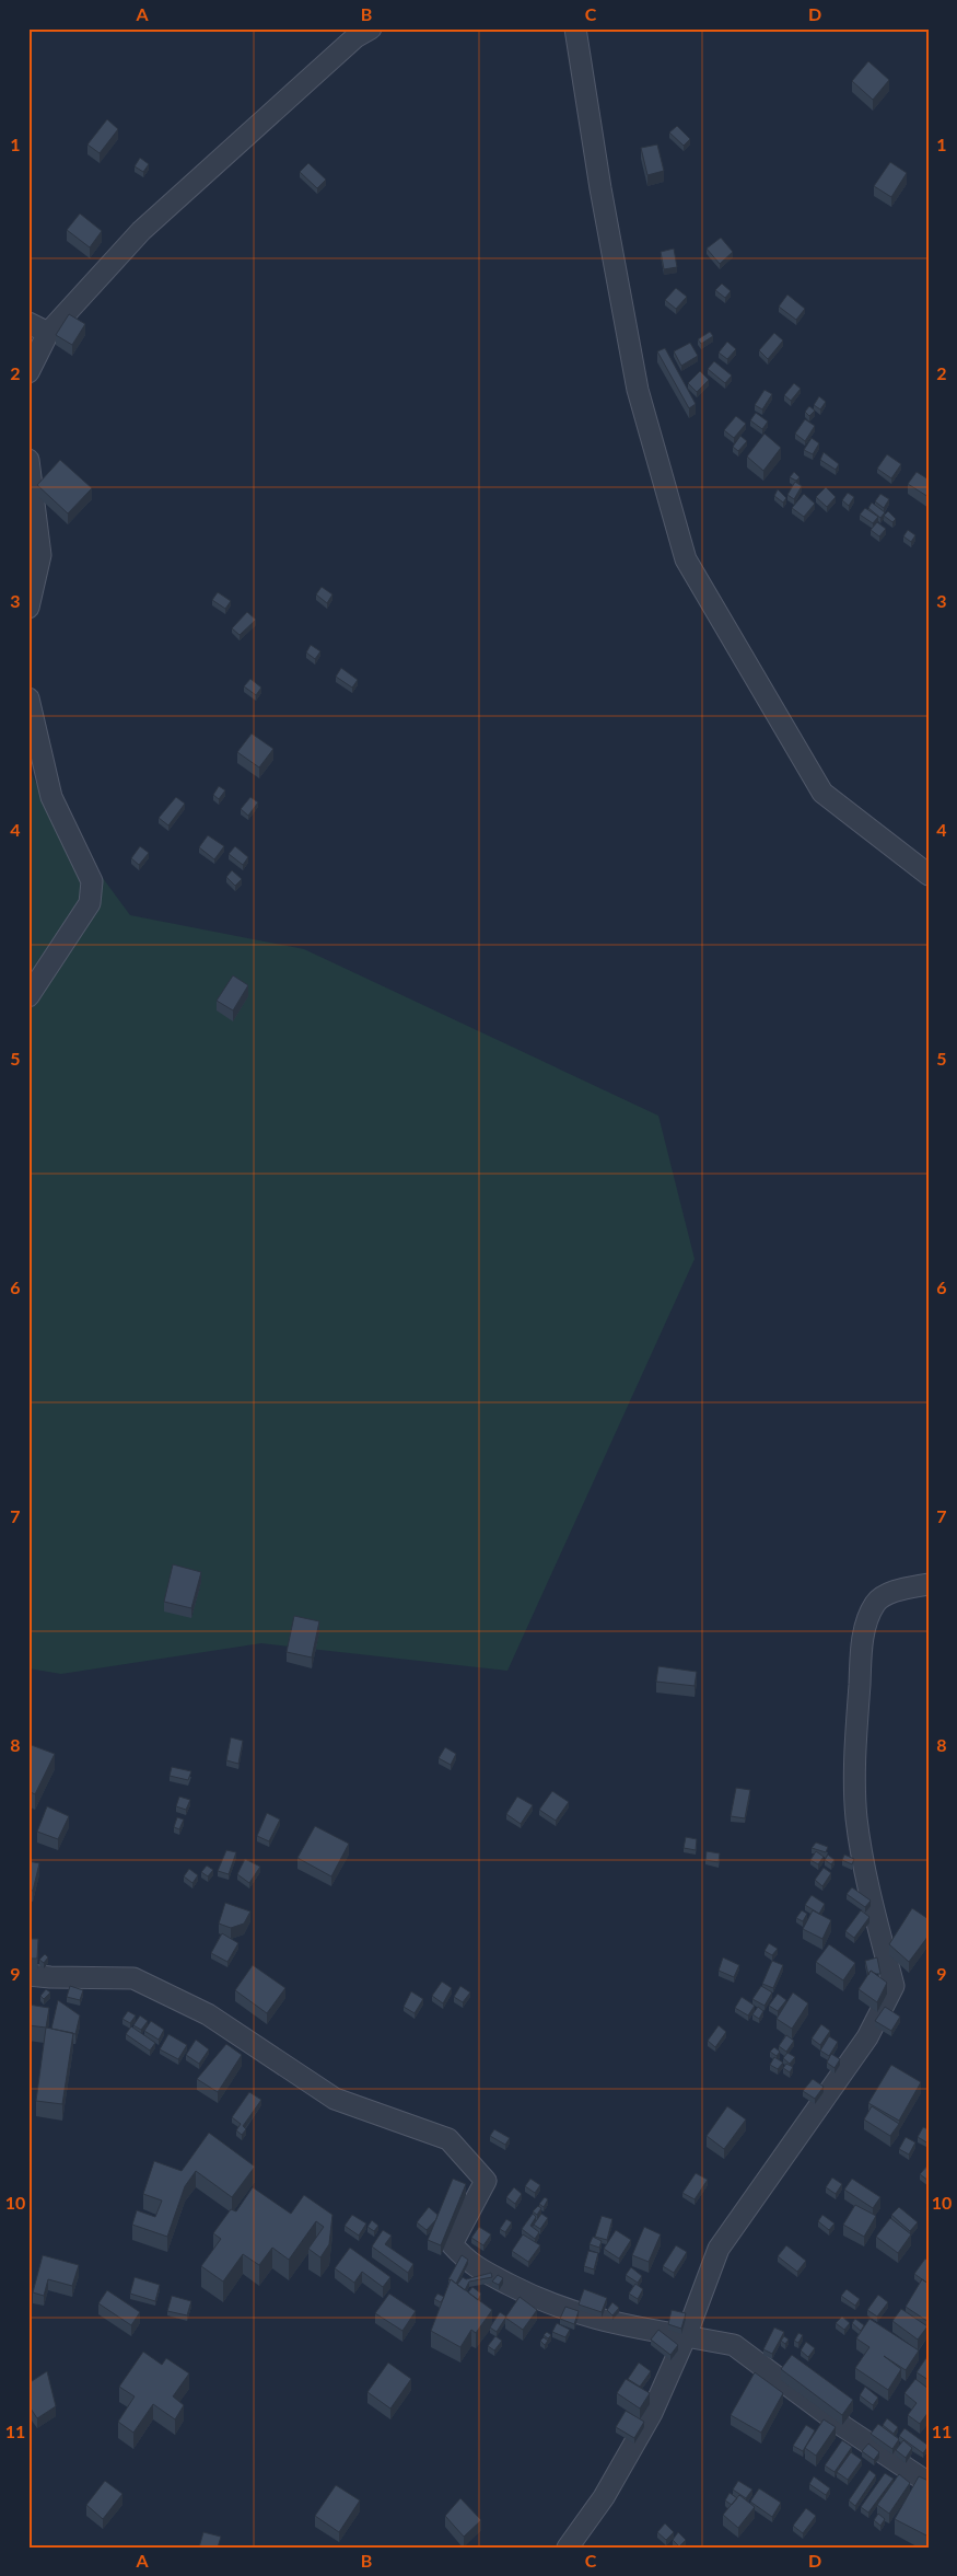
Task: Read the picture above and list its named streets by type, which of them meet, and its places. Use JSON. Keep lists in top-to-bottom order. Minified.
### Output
{"grid":{"columns":["A","B","C","D"],"rows":["1","2","3","4","5","6","7","8","9","10","11"]}}
